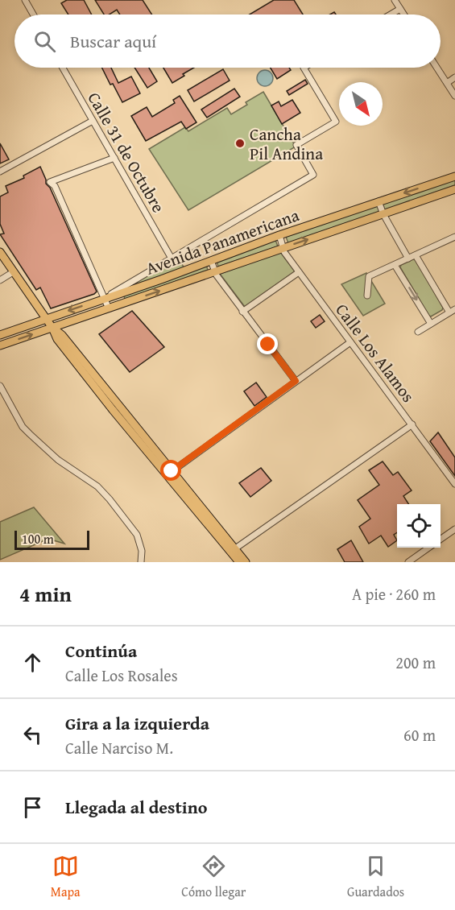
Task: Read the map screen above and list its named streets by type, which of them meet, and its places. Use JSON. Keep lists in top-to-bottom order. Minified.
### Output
{"streets":{"main road":["Avenida Panamericana"],"street":["Calle 31 de Octubre","Calle Los Alamos"]},"crossings":[["Avenida Panamericana","Calle Los Alamos"]],"places":["Cancha Pil Andina"],"scale_bar":"100 m","north":"bottom right","page":{"search":"Buscar aquí","scale":"100 m","heading":["4 min","A pie · 260 m"],"list":[["Continúa","Calle Los Rosales","200 m"],["Gira a la izquierda","Calle Narciso M.","60 m"],"Llegada al destino"],"nav":["Mapa","Cómo llegar","Guardados"]}}
